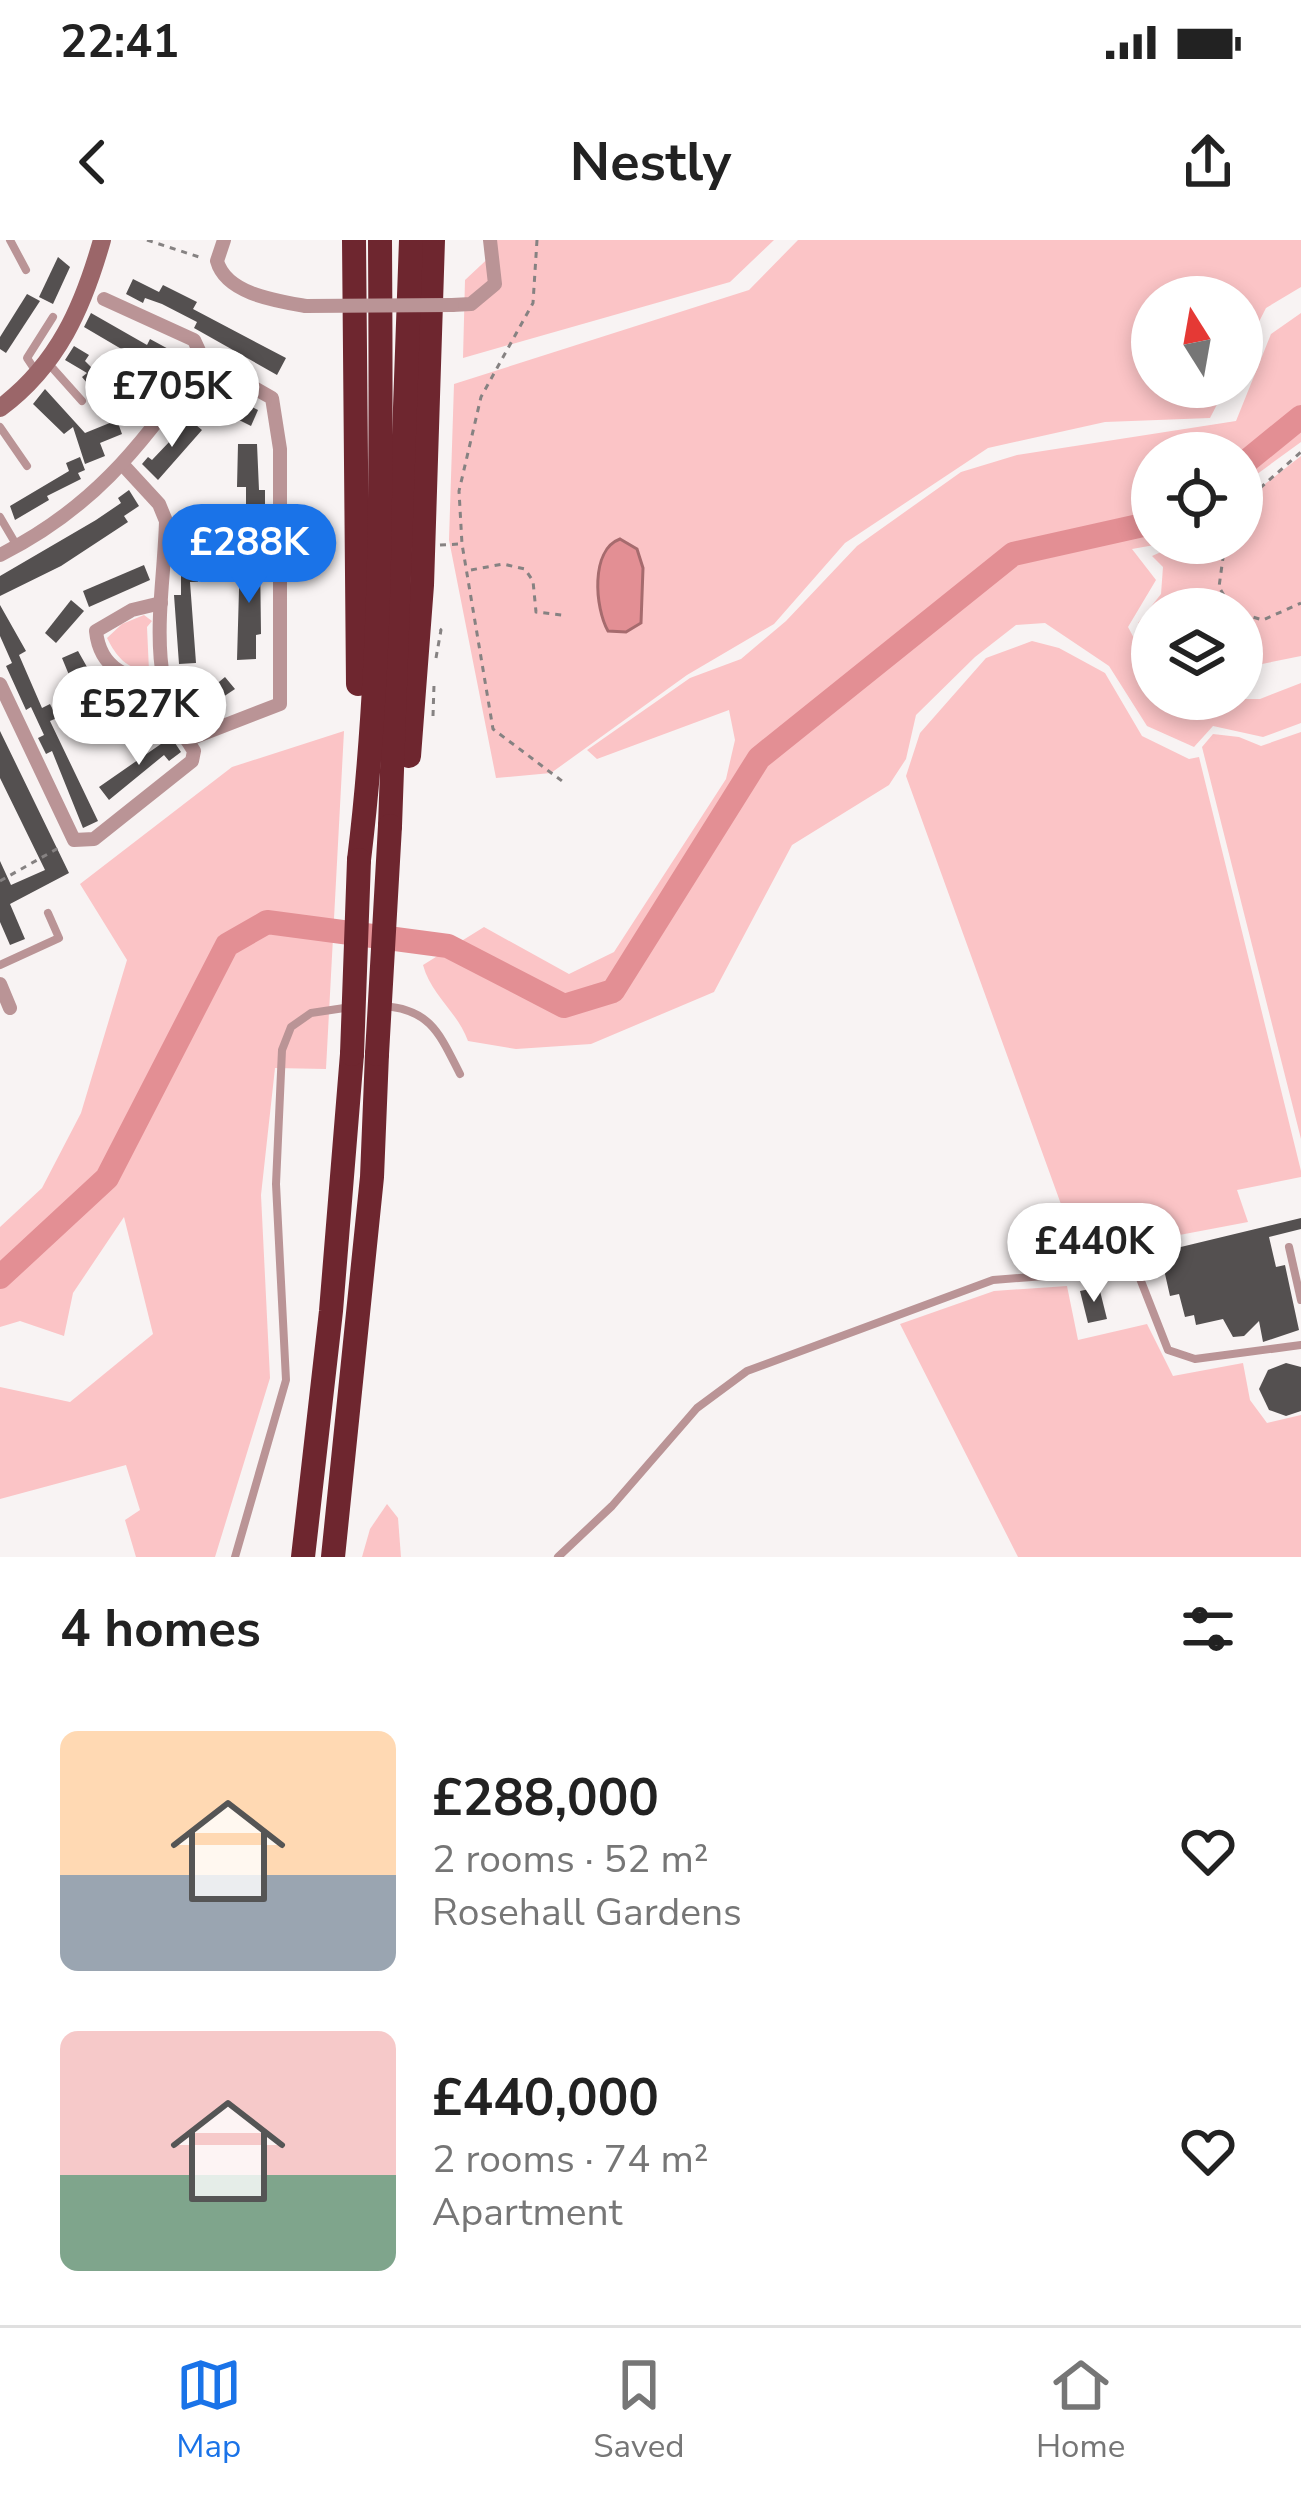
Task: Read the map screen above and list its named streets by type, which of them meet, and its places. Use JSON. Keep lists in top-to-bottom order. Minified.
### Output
{"north":"top","page":{"status":"22:41","header":"Nestly","price":["£705K","£288K","£527K","£440K"],"heading":"4 homes","list":[{"name":"£288,000","note":"2 rooms · 52 m² · Rosehall Gardens"},{"name":"£440,000","note":"2 rooms · 74 m² · Apartment"}],"tabs":["Map","Saved","Home"]}}
